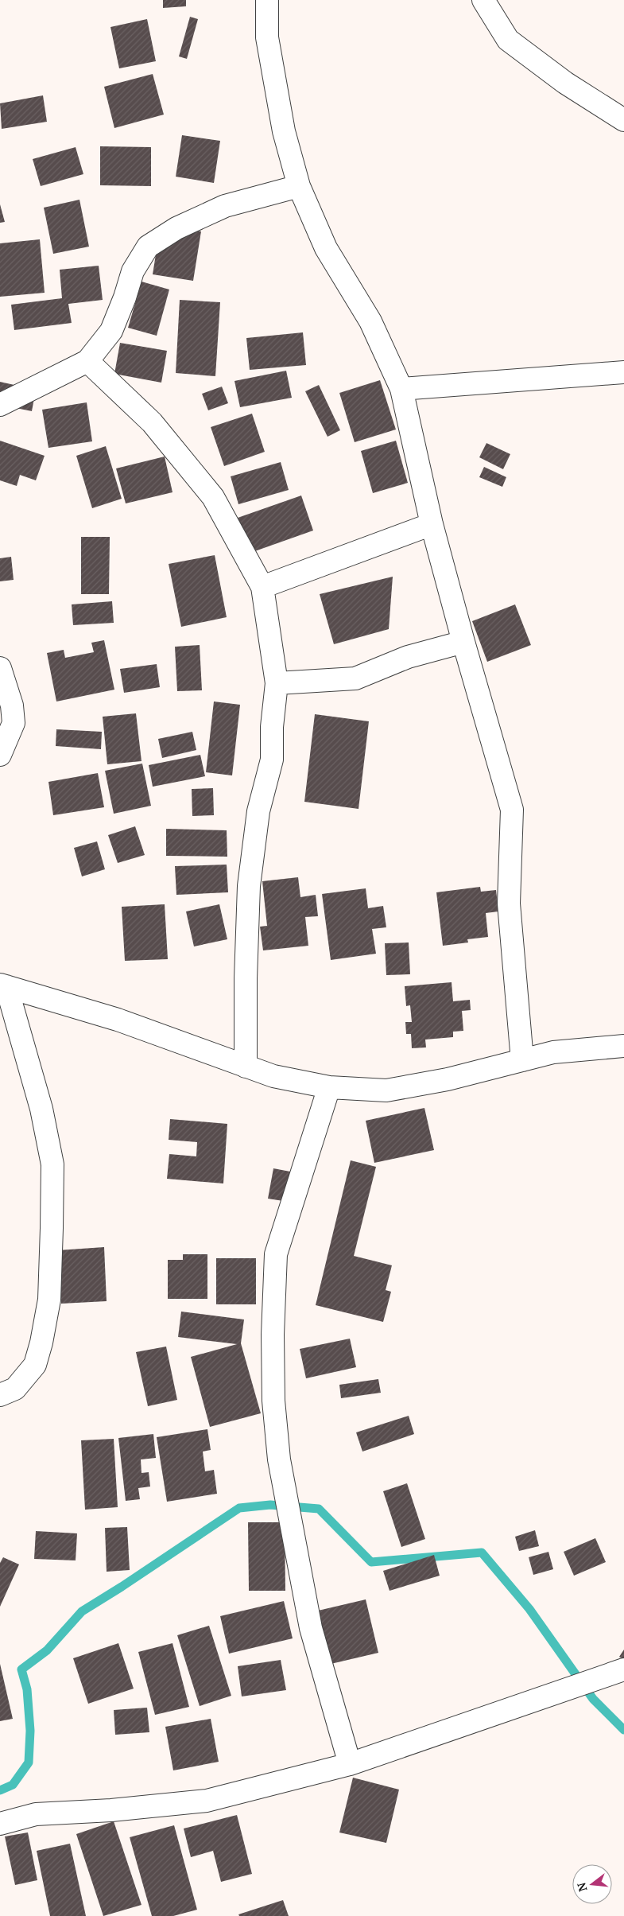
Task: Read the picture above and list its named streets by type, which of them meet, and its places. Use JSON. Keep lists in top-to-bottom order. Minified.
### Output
{"north":"left"}
